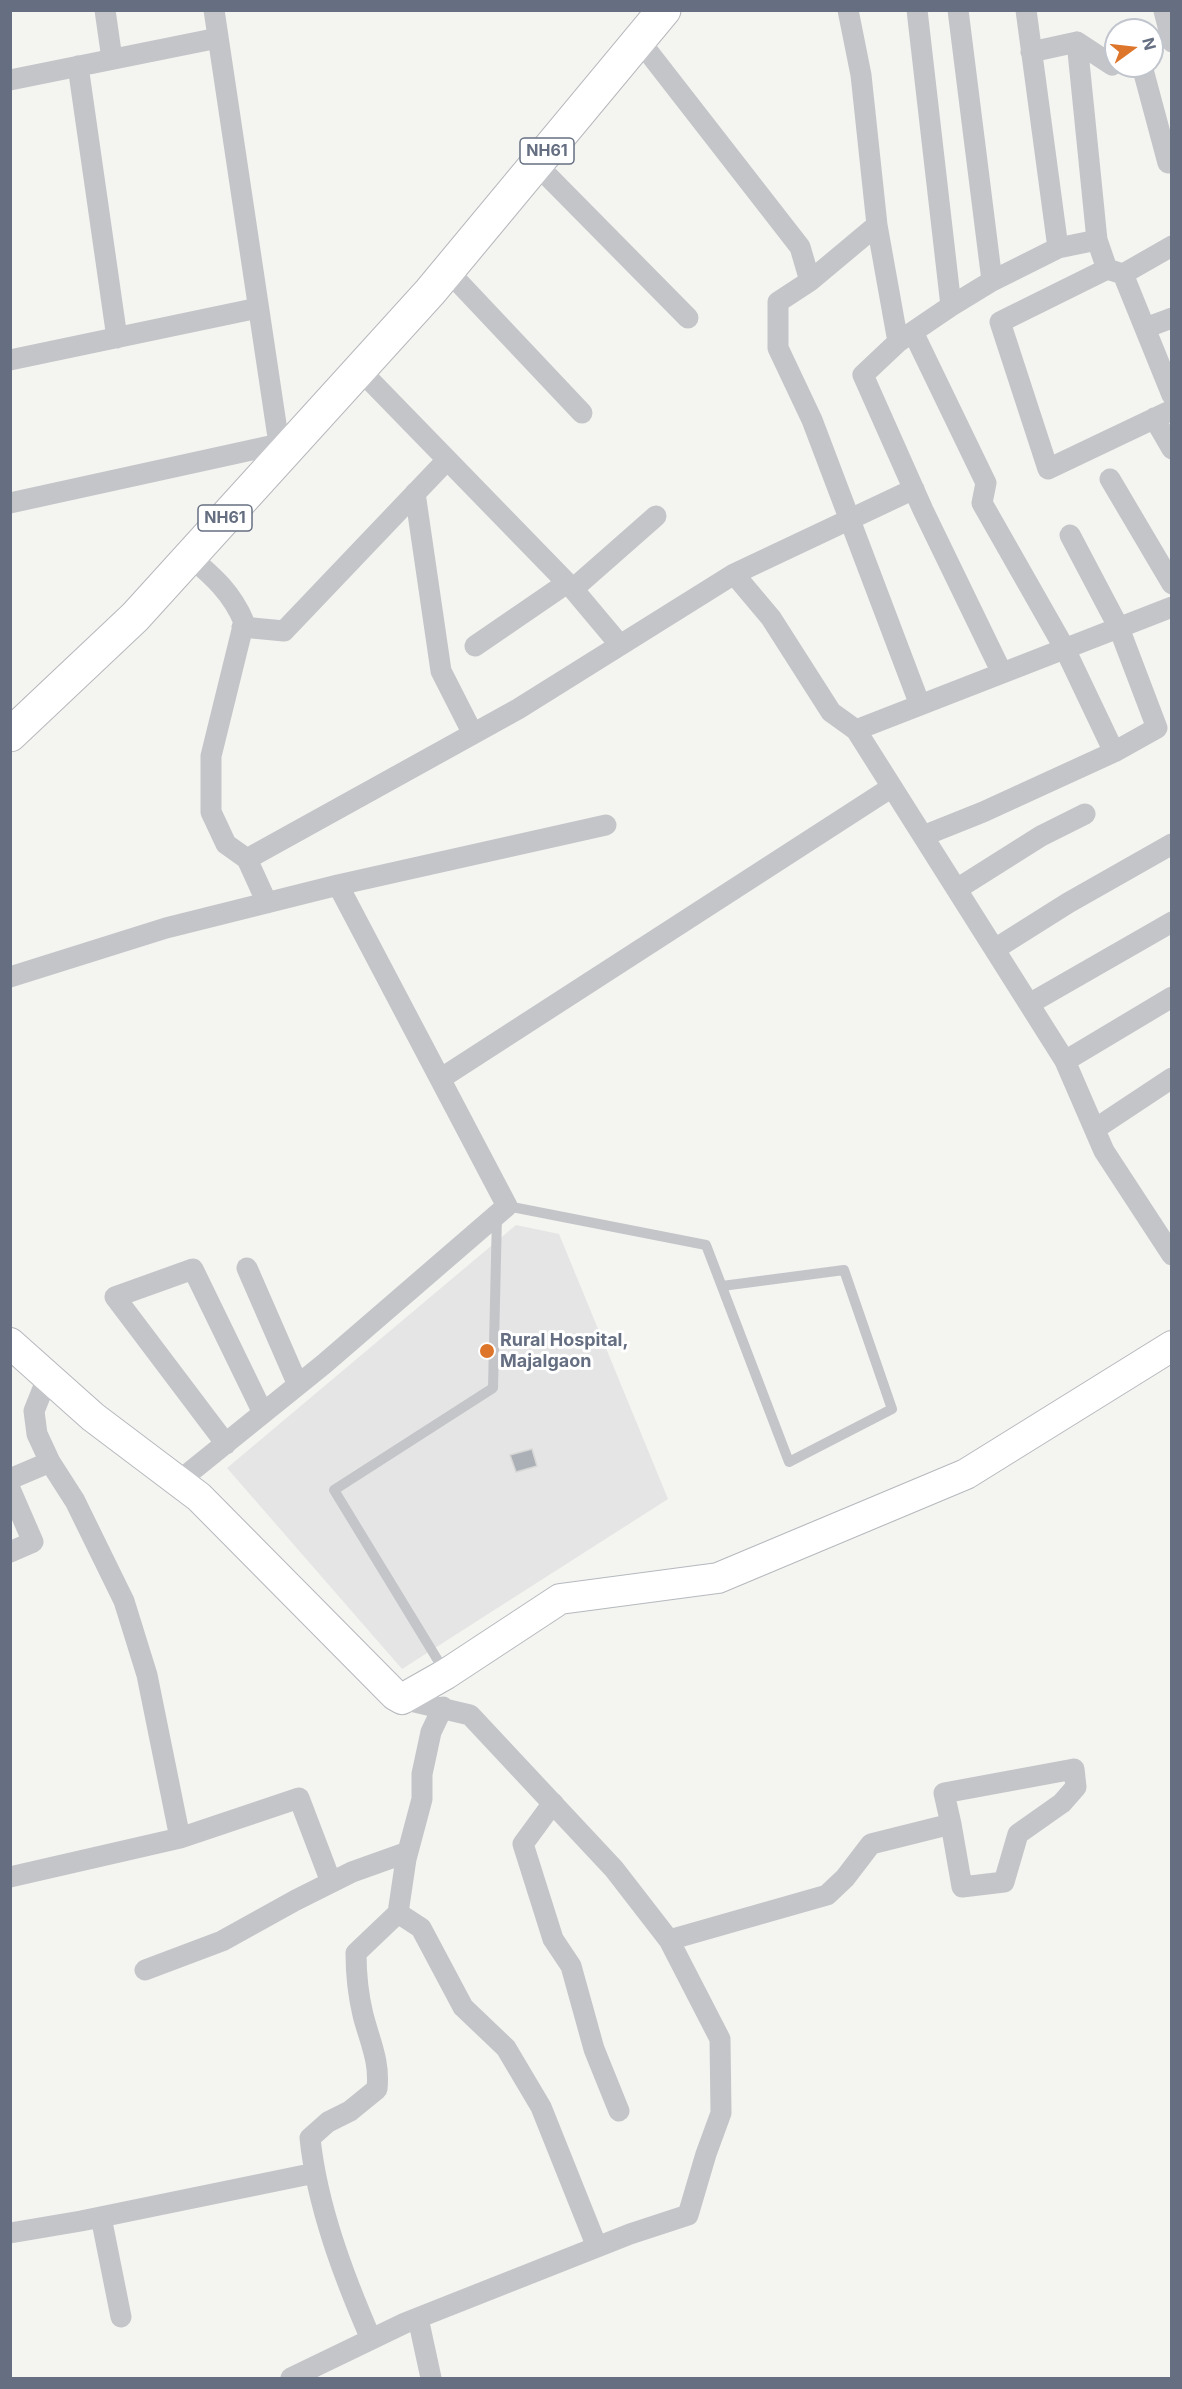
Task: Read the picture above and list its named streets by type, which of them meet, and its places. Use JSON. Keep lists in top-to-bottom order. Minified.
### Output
{"streets":{"main road":["NH61"]},"places":["Rural Hospital, Majalgaon"],"north":"right"}
